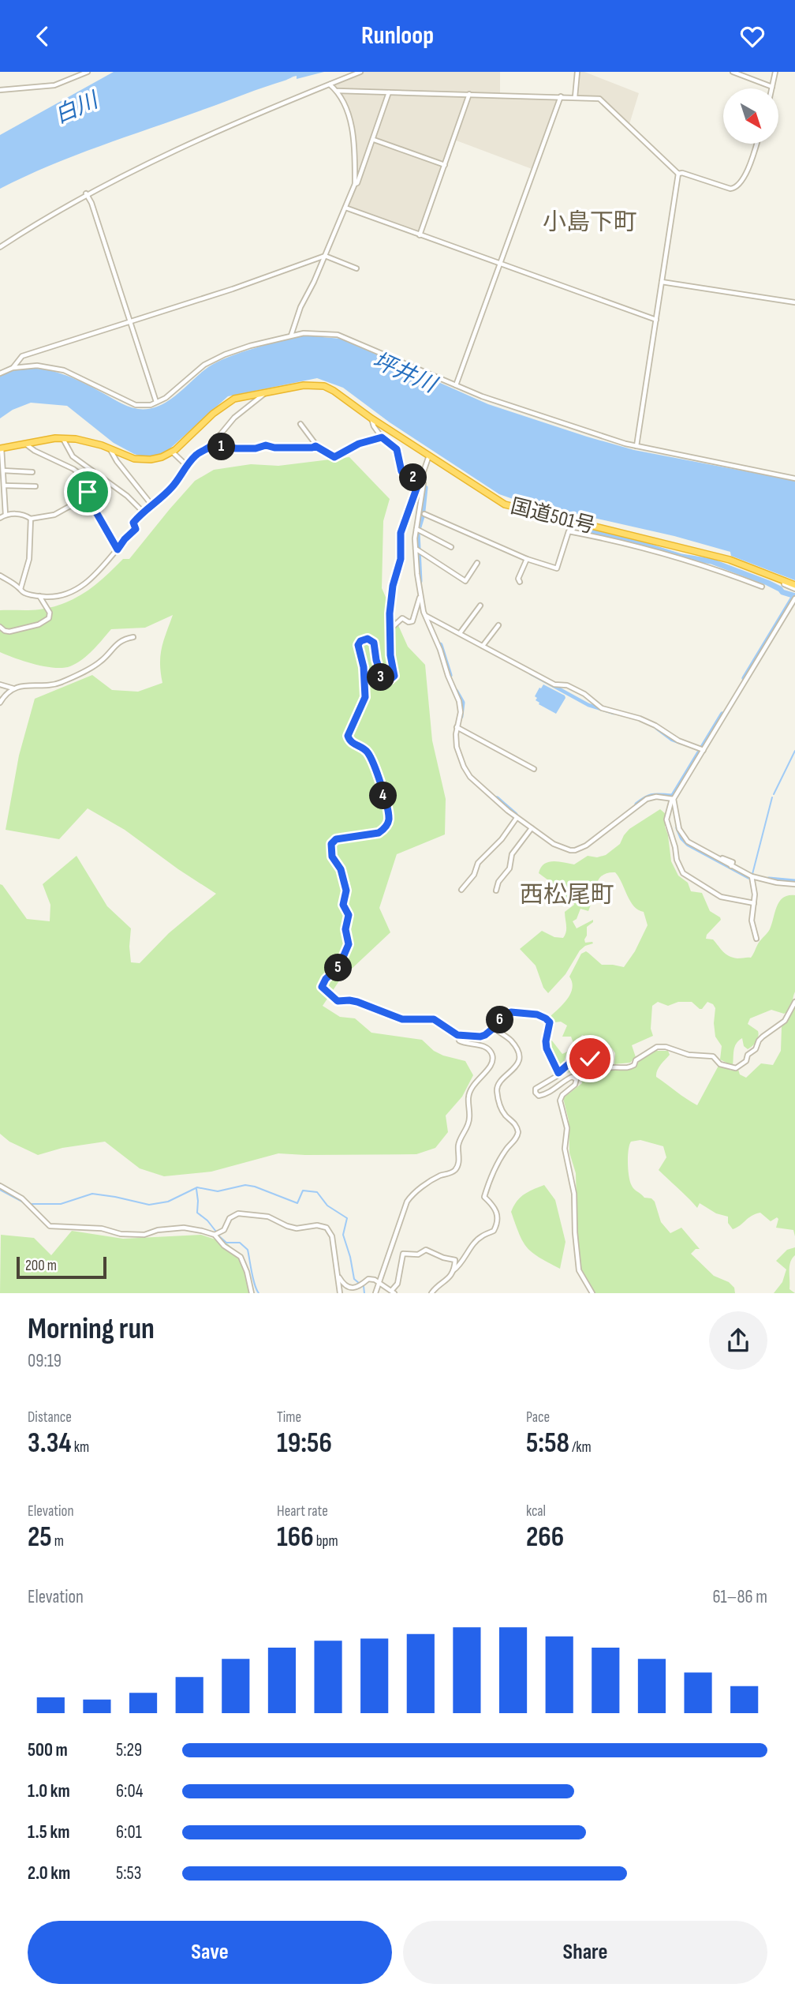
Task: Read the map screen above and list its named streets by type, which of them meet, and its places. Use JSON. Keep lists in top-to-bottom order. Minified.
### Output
{"streets":{"highway":["国道501号"]},"districts":["小島下町","西松尾町"],"water":["白川","坪井川"],"scale_bar":"200 m","north":"bottom right","page":{"header":"Runloop","pins":["1","2","3","4","5","6"],"scale":"200 m","heading":["Morning run","09:19"],"stats":[["Distance","3.34 km"],["Time","19:56"],["Pace","5:58 /km"],["Elevation","25 m"],["Heart rate","166 bpm"],["kcal","266"]],"chart":["Elevation","61–86 m"],"list":[{"name":"500 m","note":"5:29"},{"name":"1.0 km","note":"6:04"},{"name":"1.5 km","note":"6:01"},{"name":"2.0 km","note":"5:53"}],"buttons":["Save","Share"]}}
